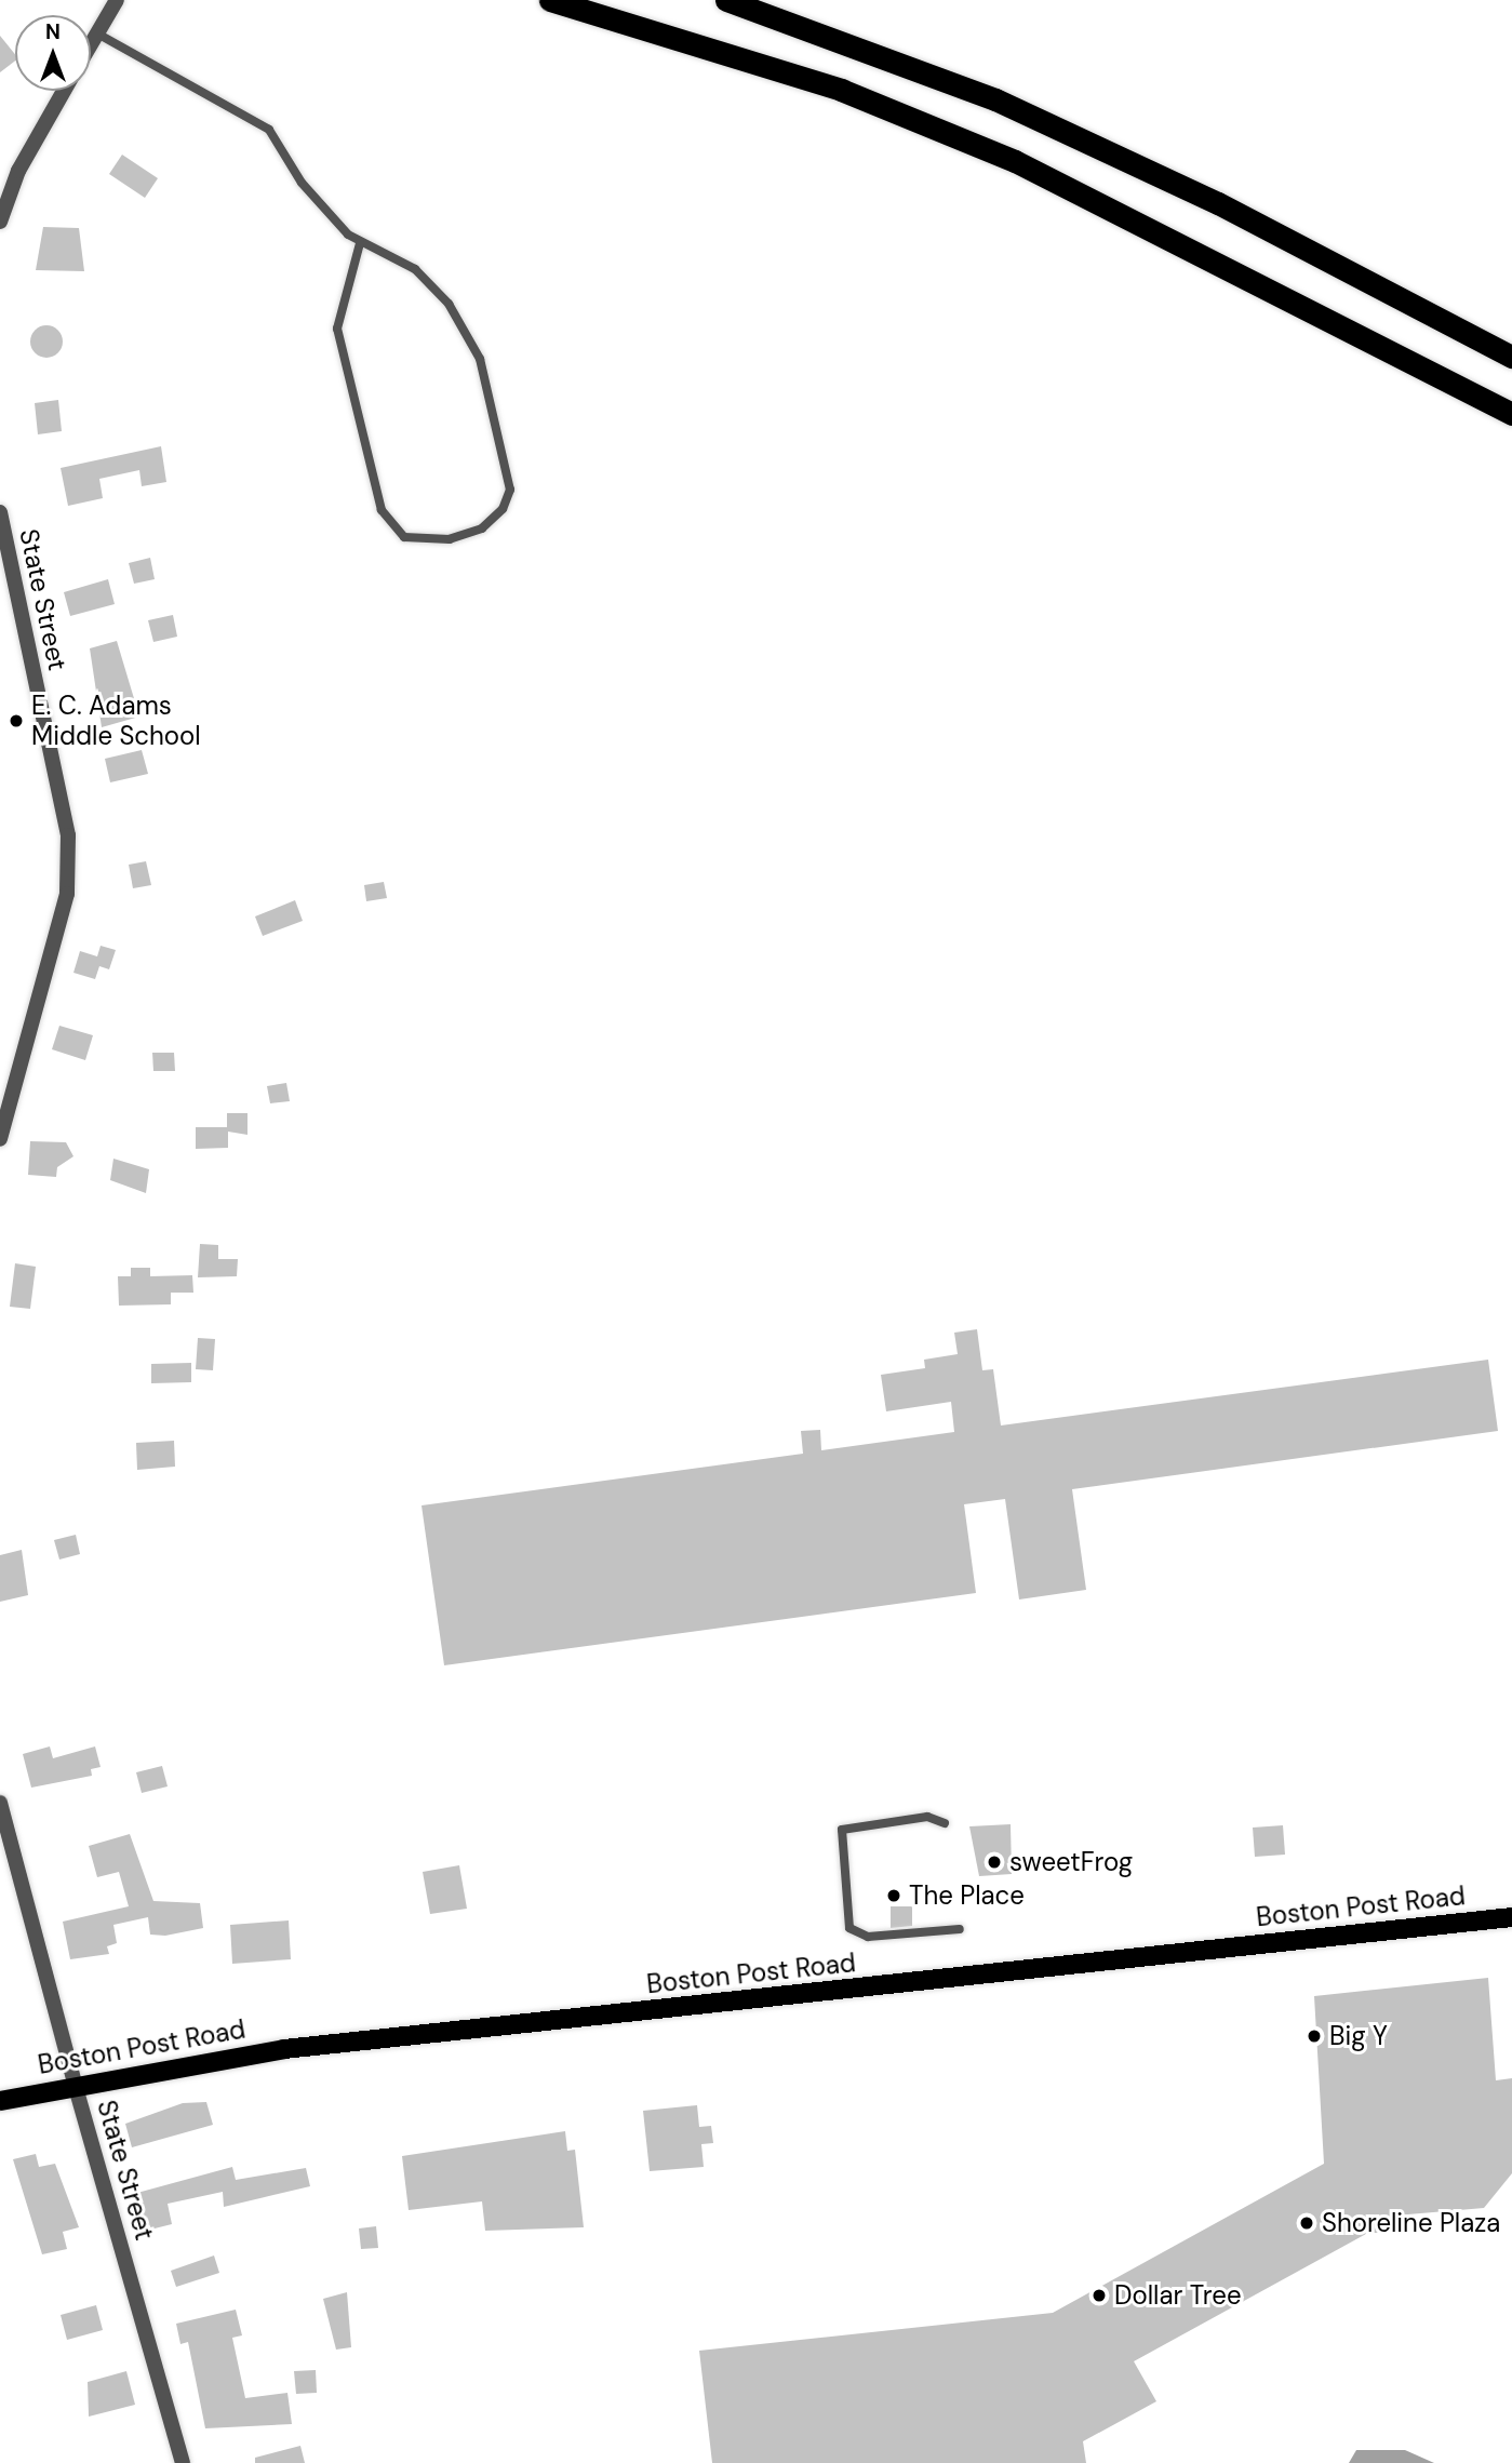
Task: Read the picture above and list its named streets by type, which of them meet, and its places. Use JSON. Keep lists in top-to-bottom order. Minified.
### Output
{"streets":{"main road":["Boston Post Road"],"street":["State Street"]},"crossings":[["State Street","Boston Post Road"]],"places":["E. C. Adams Middle School","sweetFrog","The Place","Big Y","Shoreline Plaza","Dollar Tree"],"north":"top"}
